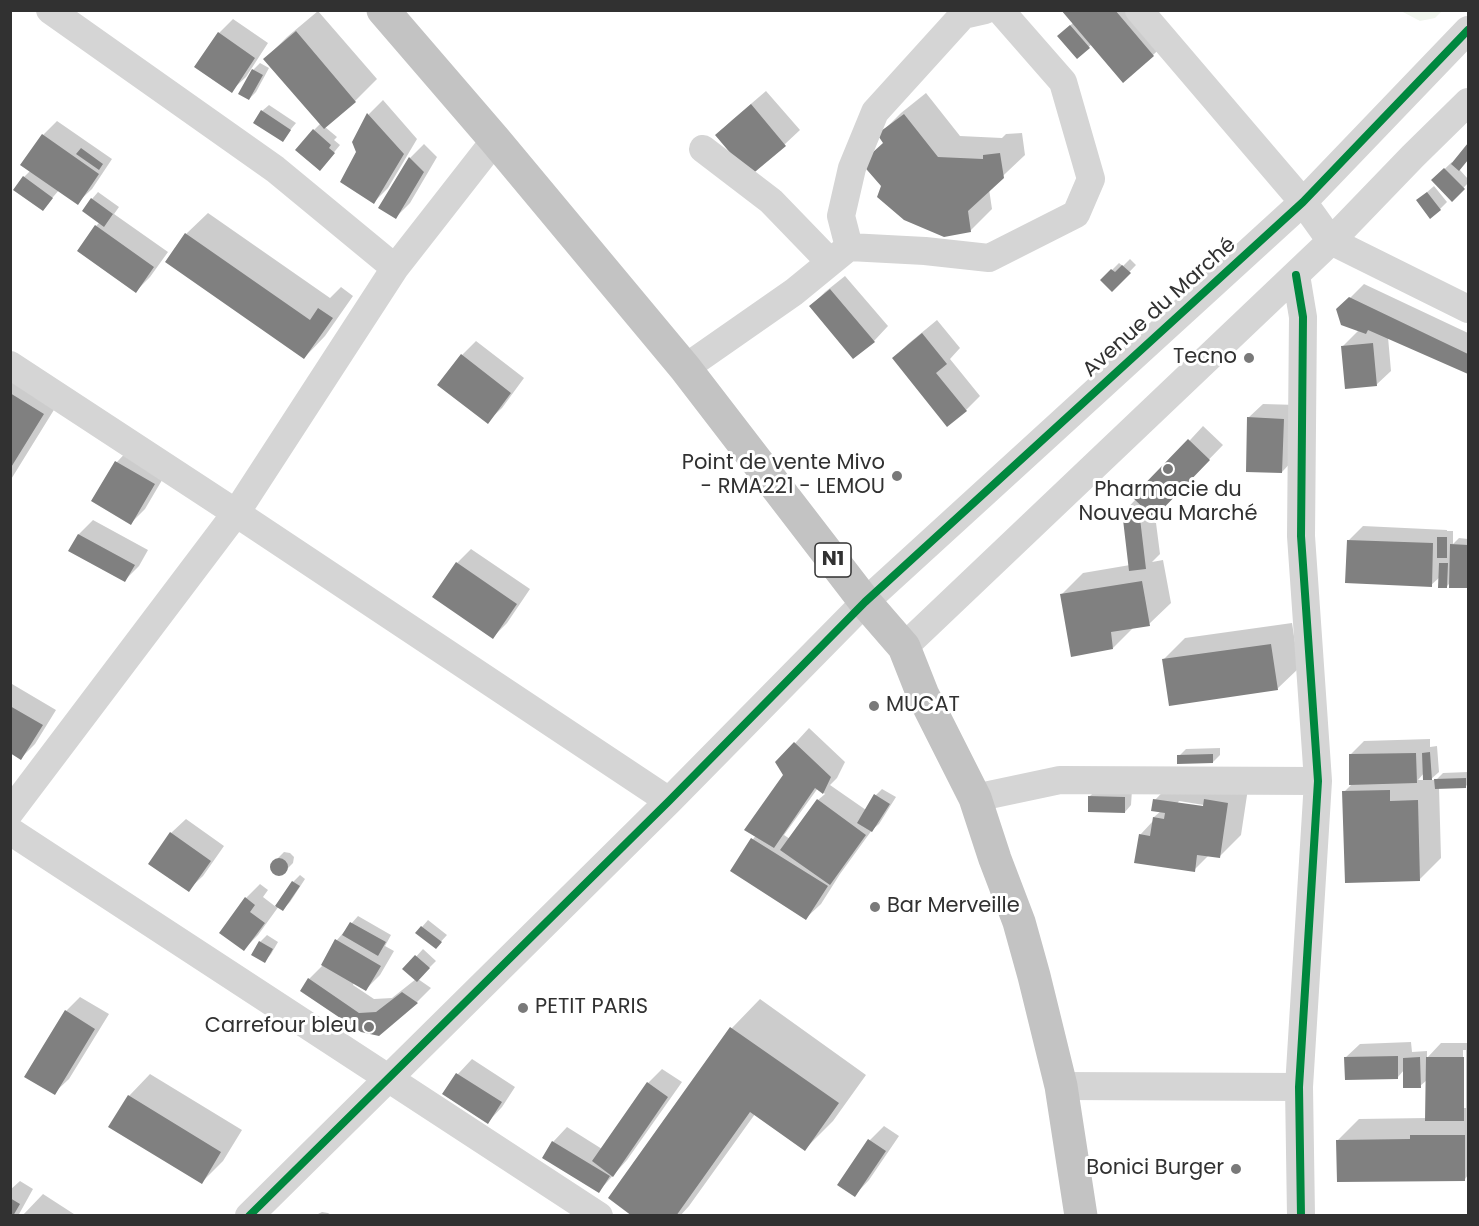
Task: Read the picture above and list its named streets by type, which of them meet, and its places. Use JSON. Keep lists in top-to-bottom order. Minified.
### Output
{"streets":{"highway":["N1"],"street":["Avenue du Marché"]},"crossings":[["Avenue du Marché","N1"]],"places":["Tecno","Pharmacie du Nouveau Marché","Point de vente Mivo - RMA221 - LEMOU","MUCAT","Bar Merveille","PETIT PARIS","Carrefour bleu","Bonici Burger"]}
